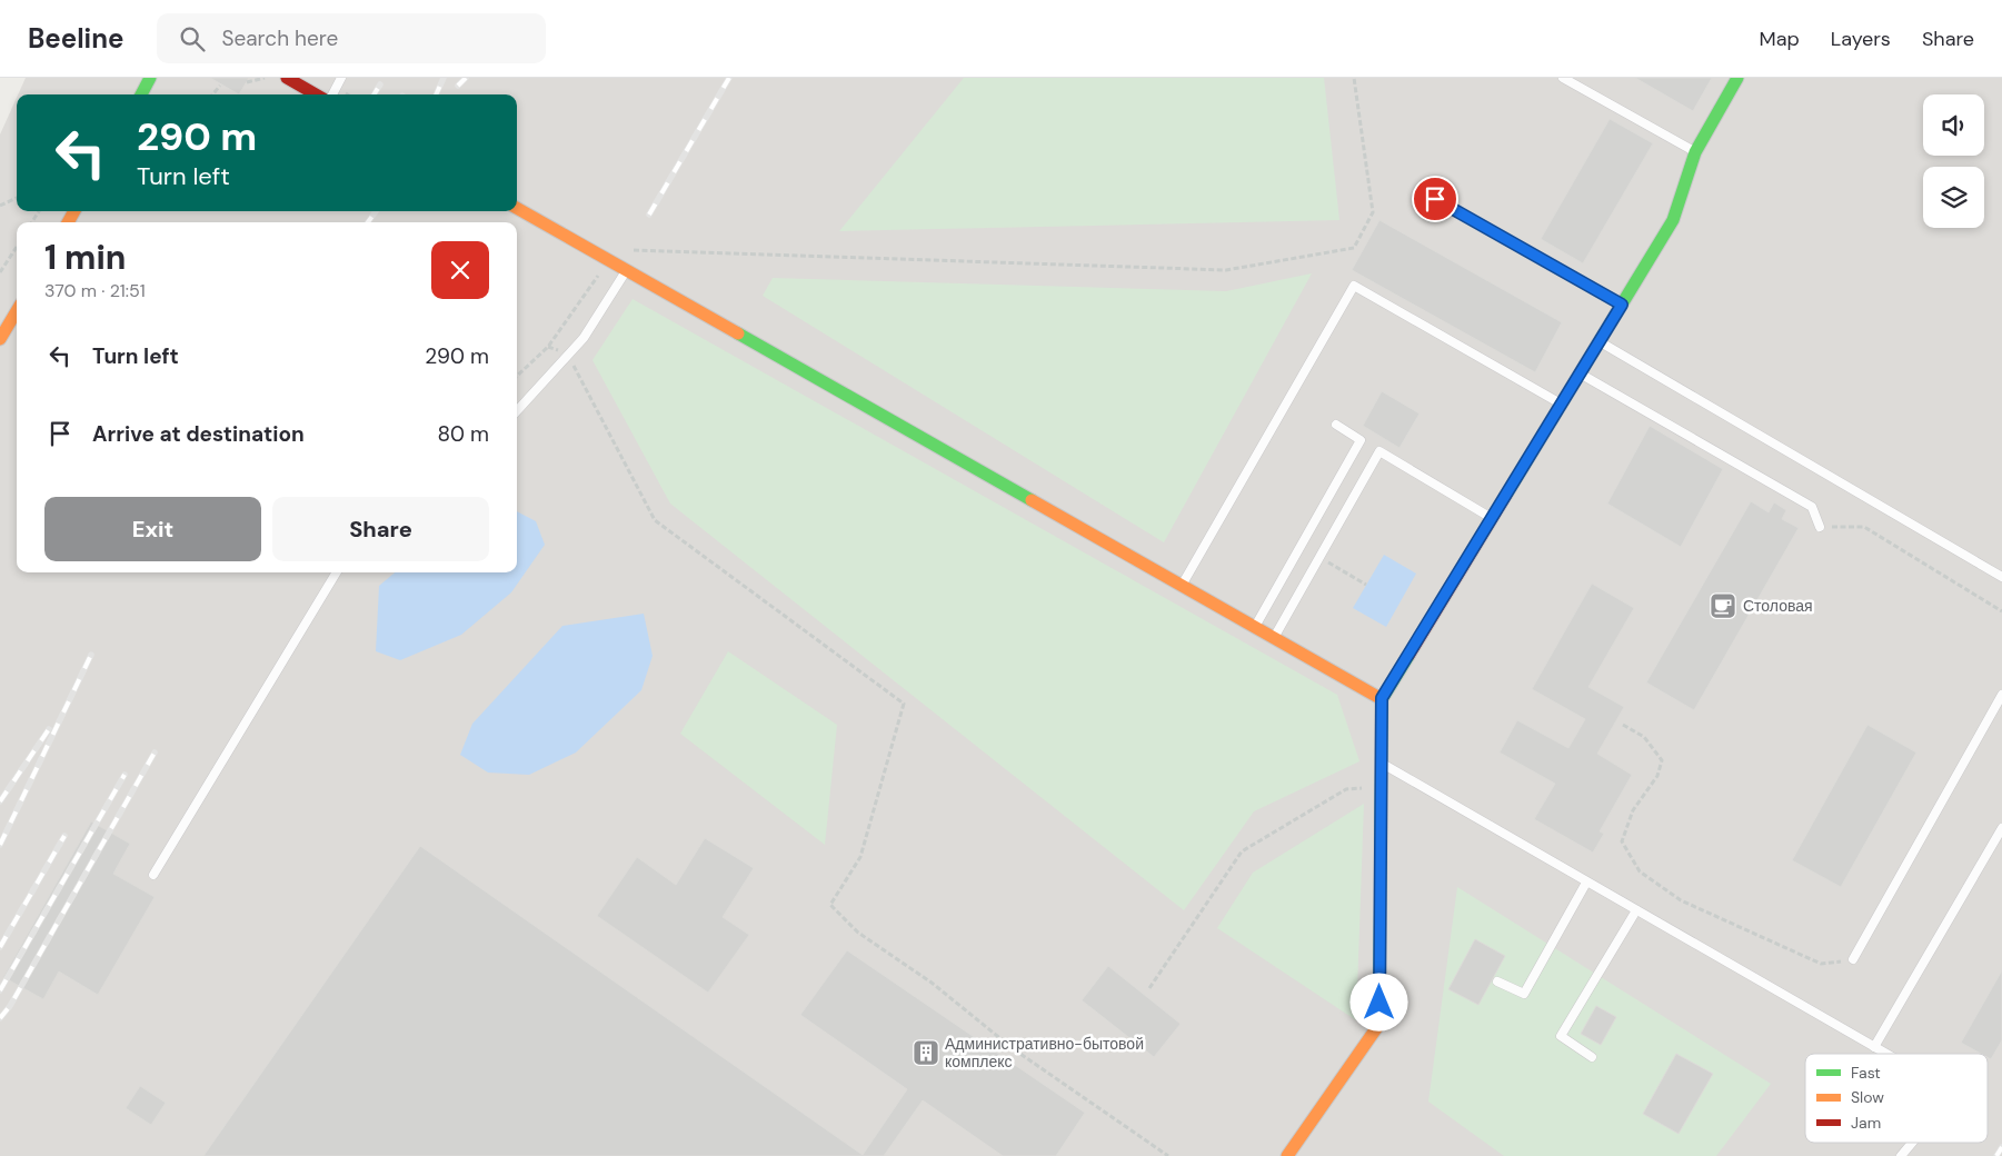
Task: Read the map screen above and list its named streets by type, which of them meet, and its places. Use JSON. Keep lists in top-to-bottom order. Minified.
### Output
{"places":{"cafe":["Столовая"],"building":["Административно-бытовой комплекс"]},"legend":["Fast","Slow","Jam"],"page":{"header":"Beeline","search":"Search here","nav":["Map","Layers","Share"],"turn":["290 m","Turn left"],"heading":["1 min","370 m · 21:51"],"list":[{"name":"Turn left","value":"290 m"},{"name":"Arrive at destination","value":"80 m"}],"buttons":["Exit","Share"]}}
